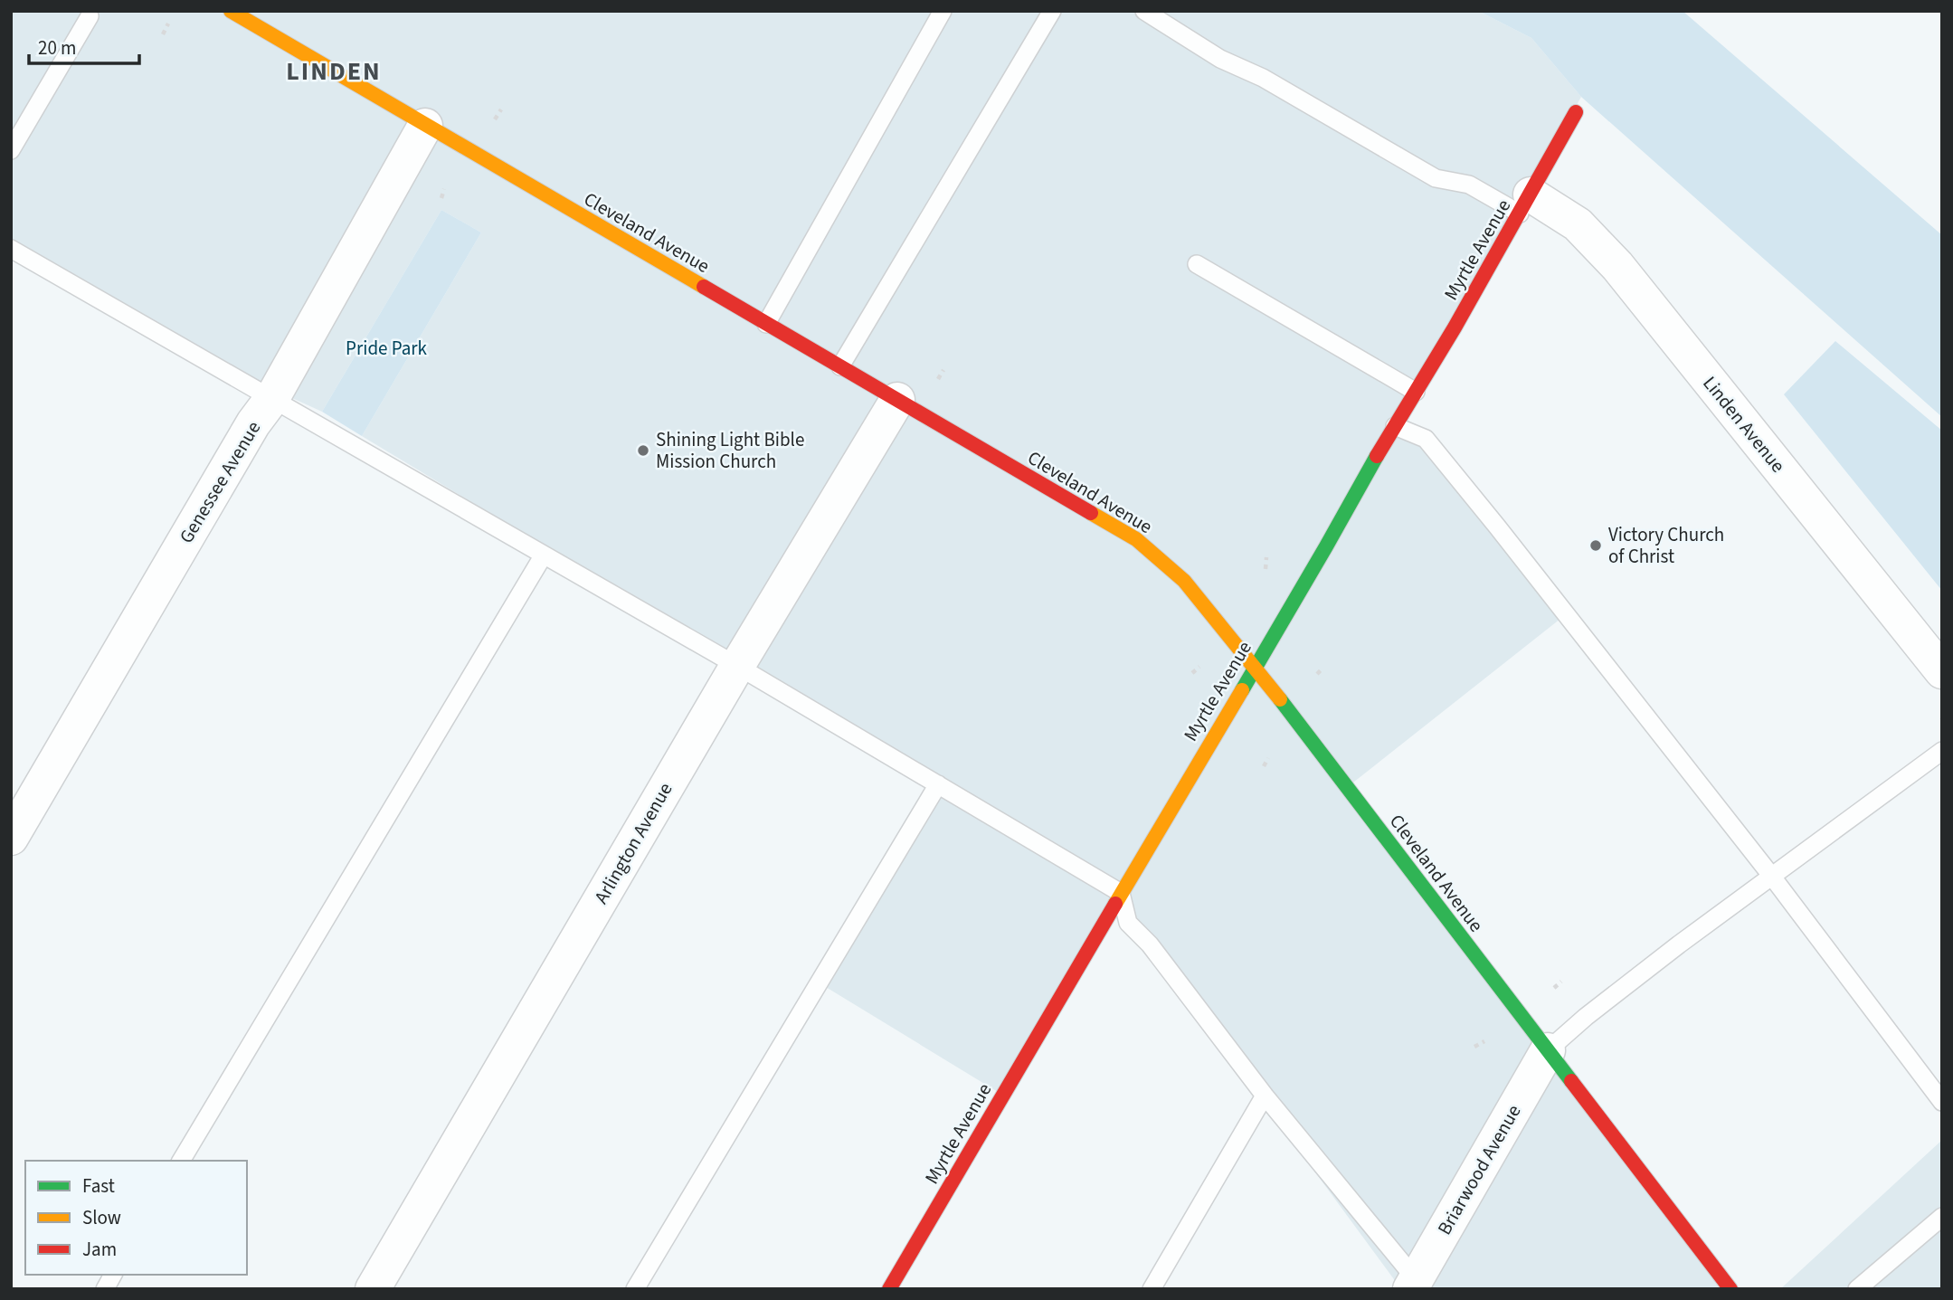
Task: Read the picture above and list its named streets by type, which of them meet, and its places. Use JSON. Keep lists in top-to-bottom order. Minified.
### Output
{"streets":{"main road":["Cleveland Avenue","Myrtle Avenue"],"street":["Linden Avenue","Genessee Avenue","Arlington Avenue","Briarwood Avenue"]},"crossings":[["Cleveland Avenue","Myrtle Avenue"],["Cleveland Avenue","Genessee Avenue"],["Cleveland Avenue","Arlington Avenue"],["Cleveland Avenue","Briarwood Avenue"],["Myrtle Avenue","Linden Avenue"]],"districts":["LINDEN"],"parks":["Pride Park"],"places":["Shining Light Bible Mission Church","Victory Church of Christ"],"legend":["Fast","Slow","Jam"],"scale_bar":"20 m"}
